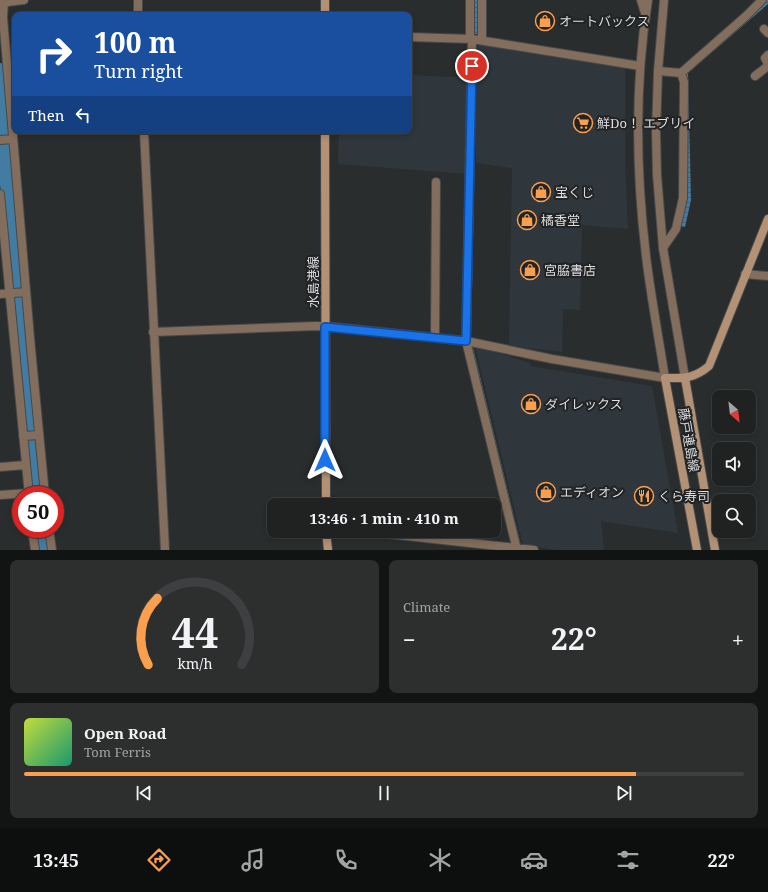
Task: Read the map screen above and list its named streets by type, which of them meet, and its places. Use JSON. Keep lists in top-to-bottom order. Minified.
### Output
{"streets":{"main road":["水島港線","藤戸連島線"]},"places":{"shop":["オートバックス","宝くじ","橘香堂","宮脇書店","ダイレックス","エディオン"],"supermarket":["鮮Do！ エブリイ"],"restaurant":["くら寿司"]},"north":"bottom right","page":{"turn":["100 m","Turn right"],"then":"Then","limit":"50","trip":"13:46 · 1 min · 410 m","tile":"Climate","heat":["−","22°","+"],"song":["Open Road","Tom Ferris"],"tabs":["13:45","22°"],"gauge":["44","km/h"]}}
